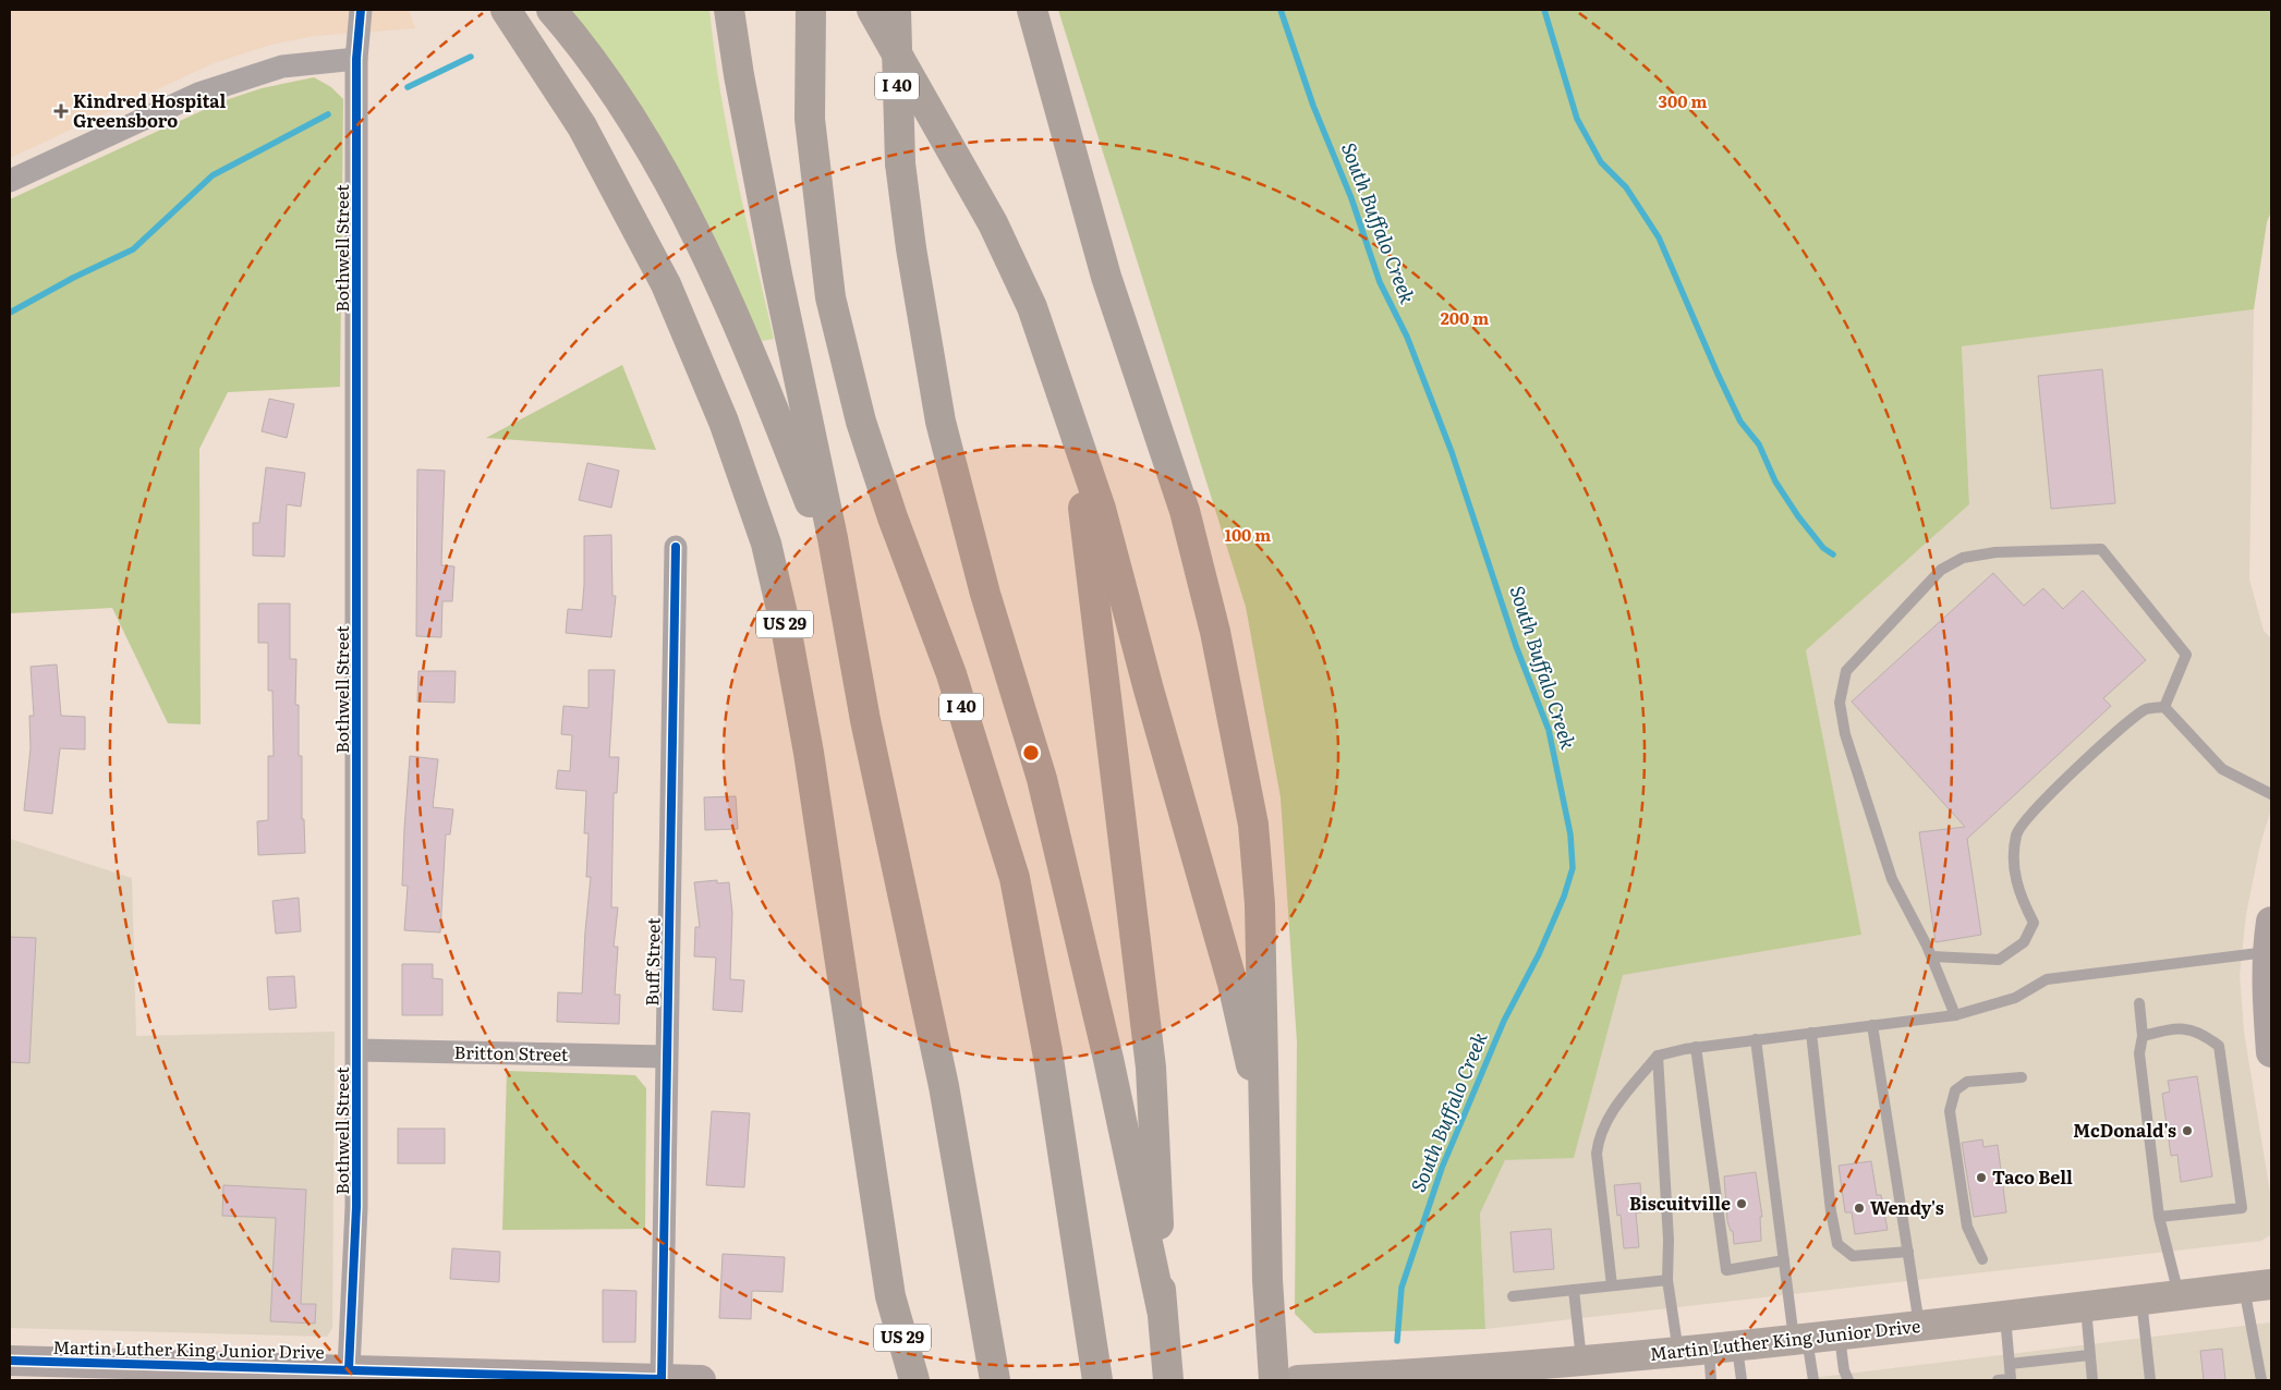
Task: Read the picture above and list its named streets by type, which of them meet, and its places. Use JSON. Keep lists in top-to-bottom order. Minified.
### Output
{"streets":{"highway":["I 40","US 29","Martin Luther King Junior Drive"],"street":["Bothwell Street","Buff Street","Britton Street"]},"crossings":[["Bothwell Street","Britton Street"],["Bothwell Street","Martin Luther King Junior Drive"],["Buff Street","Britton Street"],["Buff Street","Martin Luther King Junior Drive"]],"water":["South Buffalo Creek"],"places":{"health":["Kindred Hospital Greensboro"],"other":["McDonald's","Taco Bell","Biscuitville","Wendy's"]},"rings":["300 m","200 m","100 m"]}
